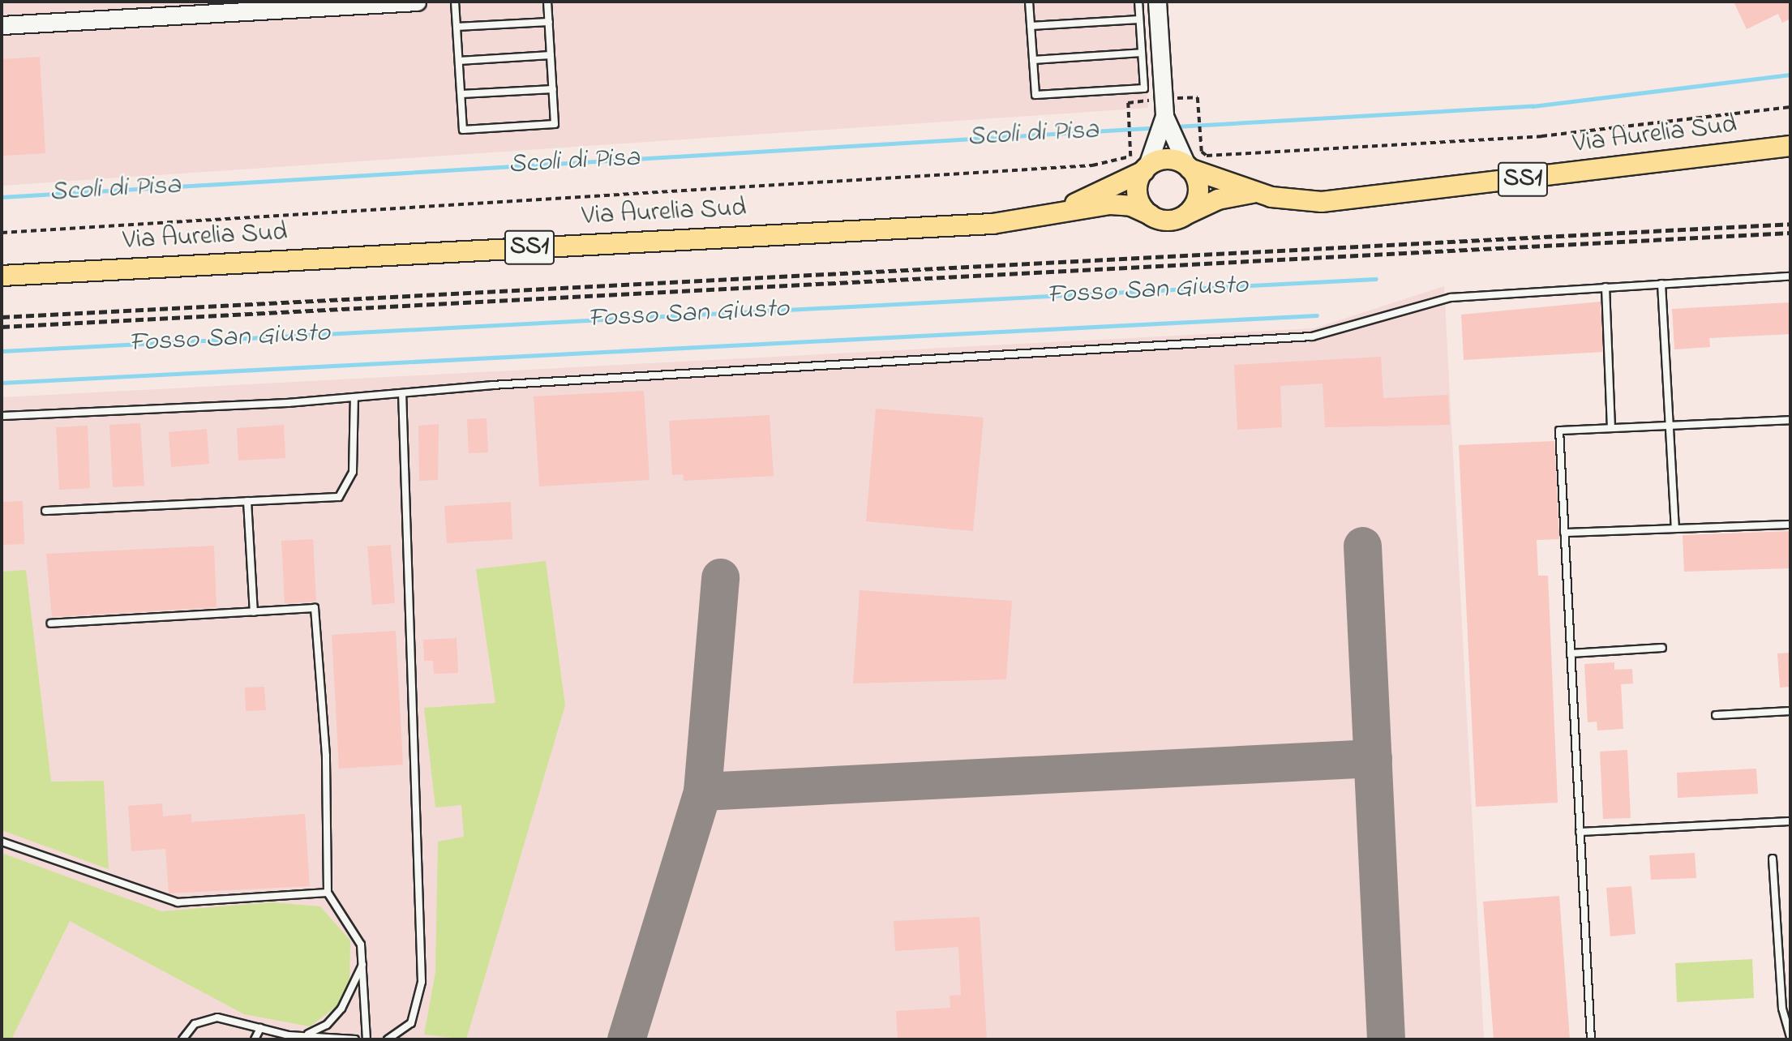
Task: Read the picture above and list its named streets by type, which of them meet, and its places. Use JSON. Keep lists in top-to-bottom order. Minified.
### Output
{"streets":{"main road":["Via Aurelia Sud","SS1"]},"crossings":[["Via Aurelia Sud","SS1"]],"water":["Scoli di Pisa","Fosso San Giusto"]}
